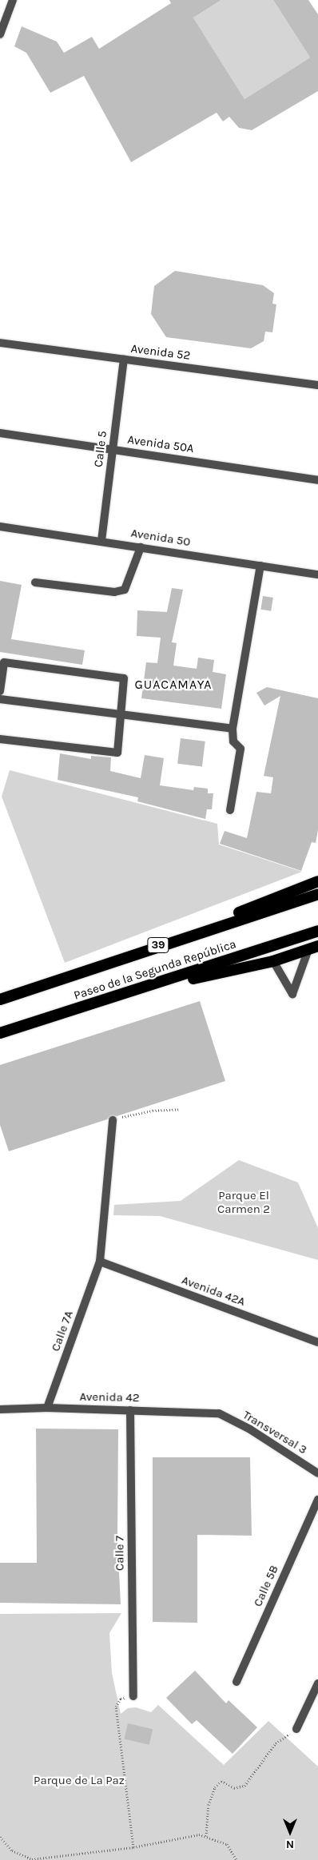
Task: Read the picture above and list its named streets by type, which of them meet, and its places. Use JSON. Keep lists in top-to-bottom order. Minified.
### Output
{"streets":{"highway":["39","Paseo de la Segunda República"],"street":["Avenida 52","Avenida 50A","Calle 5","Avenida 50","Avenida 42A","Calle 7A","Avenida 42","Transversal 3","Calle 7","Calle 5B"]},"crossings":[["Avenida 52","Calle 5"],["Avenida 50A","Calle 5"],["Calle 5","Avenida 50"],["Avenida 42A","Calle 7A"],["Calle 7A","Avenida 42"],["Avenida 42","Transversal 3"],["Avenida 42","Calle 7"]],"districts":["GUACAMAYA"],"parks":["Parque El Carmen 2","Parque de La Paz"],"north":"bottom"}
